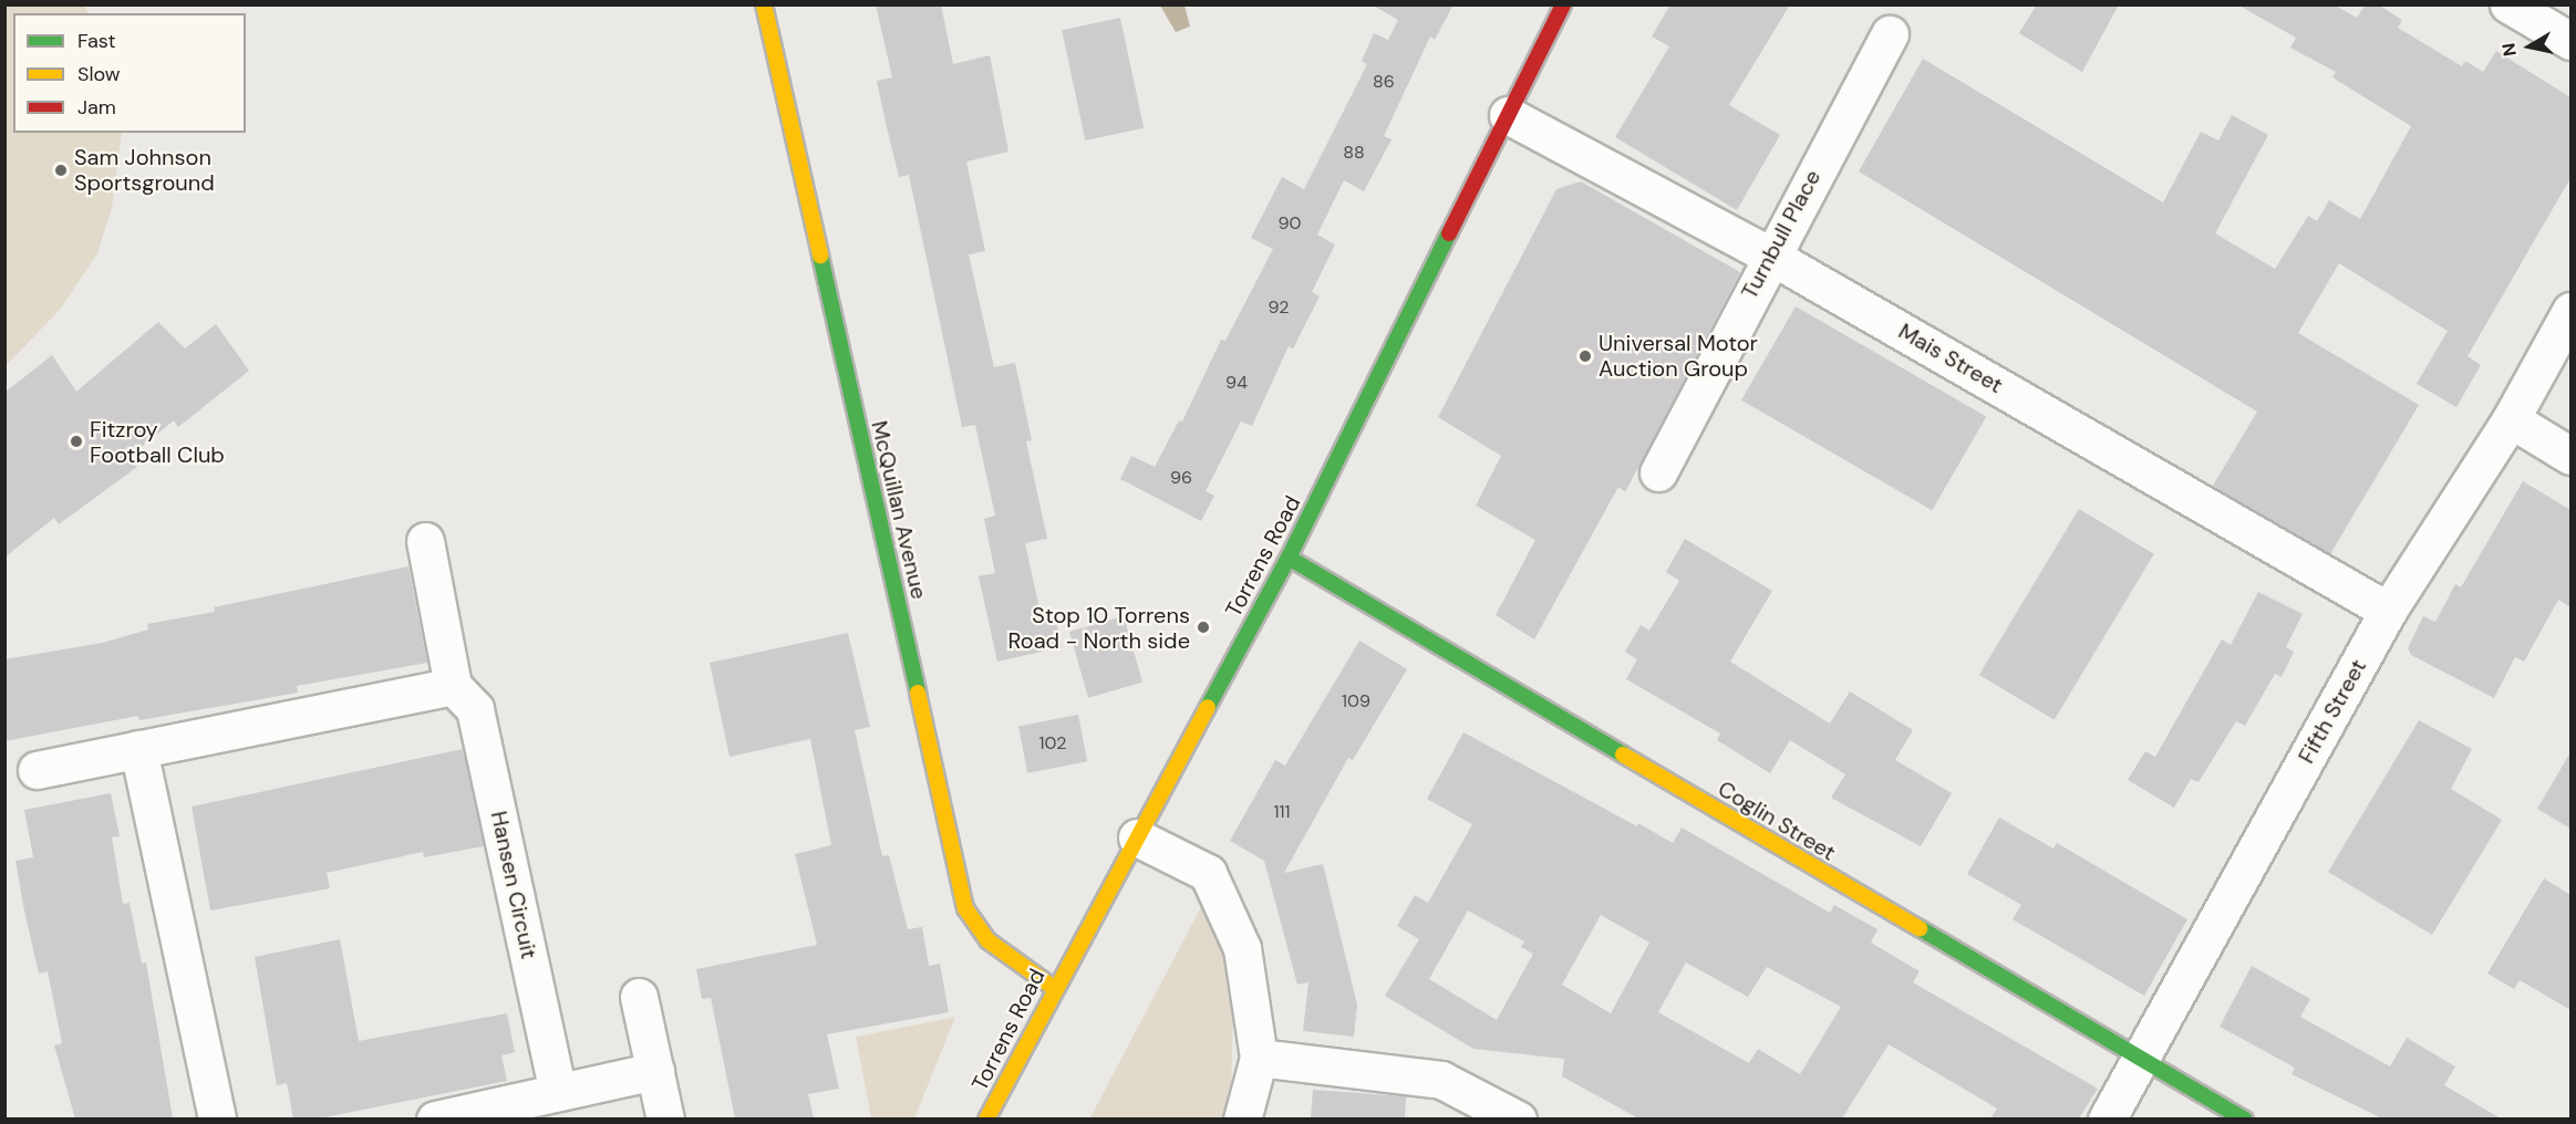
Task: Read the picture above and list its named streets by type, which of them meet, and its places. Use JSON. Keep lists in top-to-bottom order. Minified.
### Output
{"streets":{"street":["Turnbull Place","Mais Street","McQuillan Avenue","Torrens Road","Fifth Street","Coglin Street","Hansen Circuit"]},"crossings":[["Turnbull Place","Mais Street"],["Mais Street","Torrens Road"],["Mais Street","Fifth Street"],["McQuillan Avenue","Torrens Road"],["Torrens Road","Coglin Street"],["Fifth Street","Coglin Street"]],"places":["Sam Johnson Sportsground","Universal Motor Auction Group","Fitzroy Football Club","Stop 10 Torrens Road - North side"],"house_numbers":["86","88","90","92","94","96","109","102","111"],"legend":["Fast","Slow","Jam"],"north":"left"}
